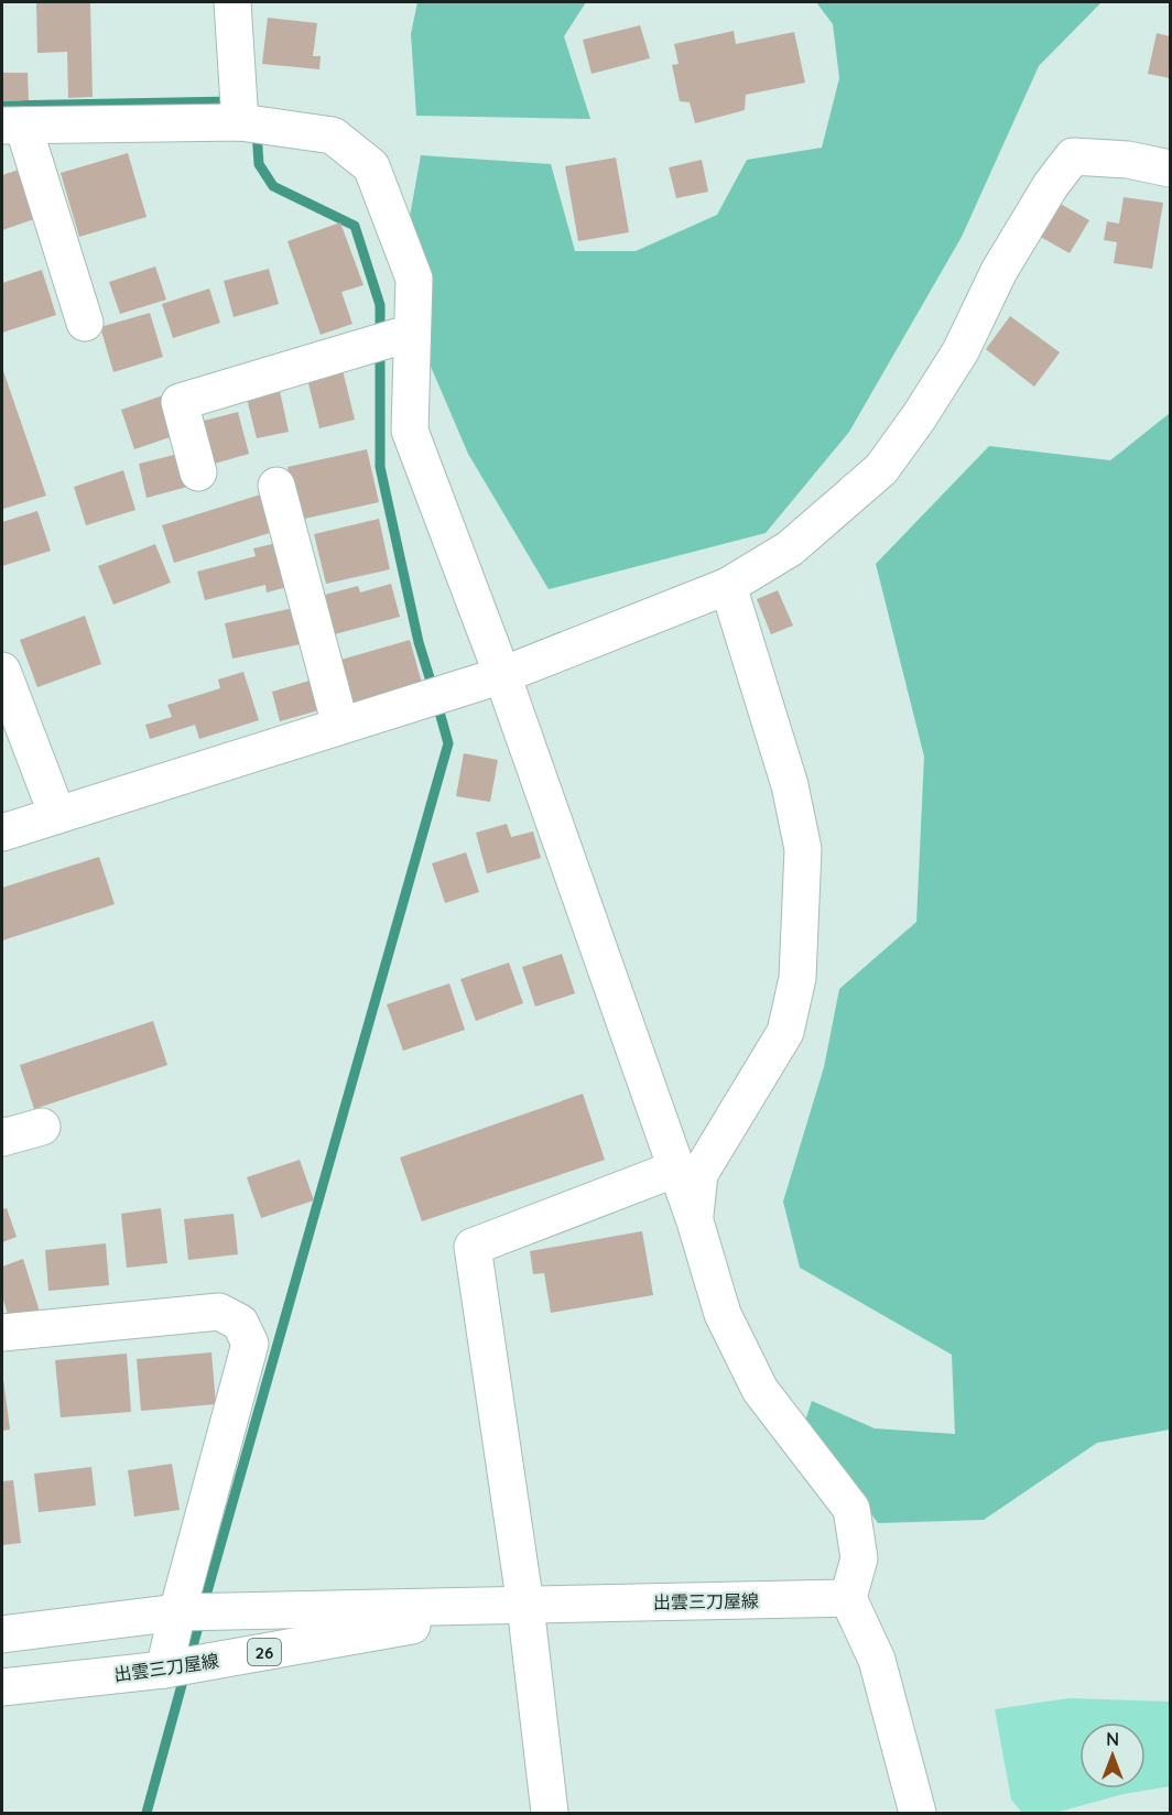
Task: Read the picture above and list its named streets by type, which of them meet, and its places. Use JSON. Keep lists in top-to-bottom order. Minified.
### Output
{"streets":{"street":["出雲三刀屋線","26"]},"north":"top"}
